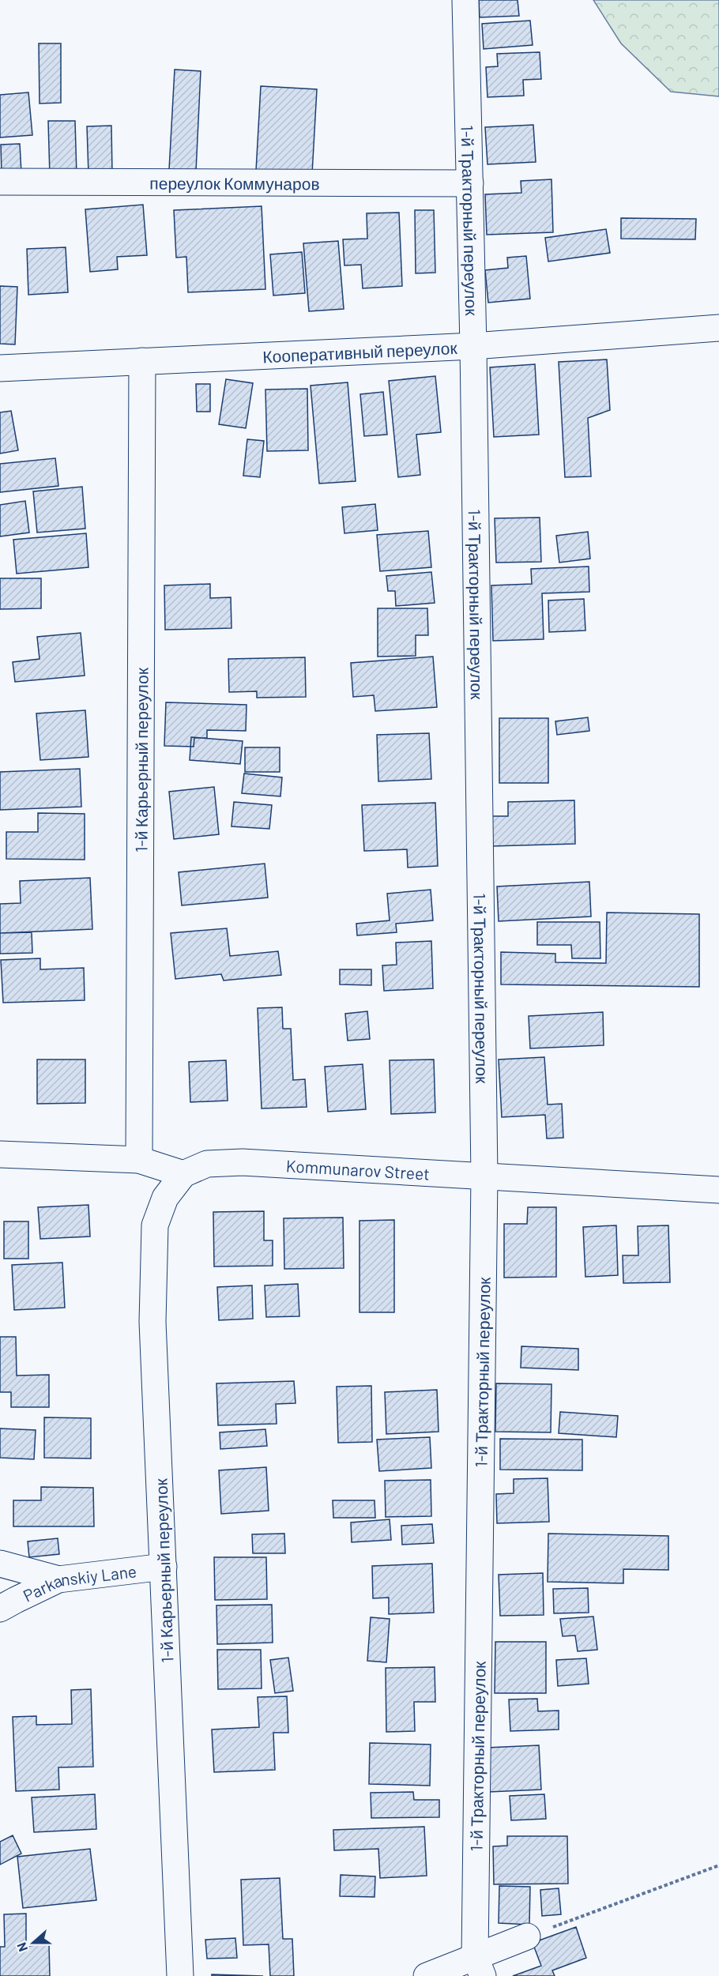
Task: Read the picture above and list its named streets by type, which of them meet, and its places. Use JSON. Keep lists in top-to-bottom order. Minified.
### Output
{"streets":{"street":["переулок Коммунаров","1-й Тракторный переулок","Кооперативный переулок","1-й Карьерный переулок","Kommunarov Street","Parkanskiy Lane"]},"crossings":[["переулок Коммунаров","1-й Тракторный переулок"],["1-й Тракторный переулок","Кооперативный переулок"],["1-й Тракторный переулок","Kommunarov Street"],["Кооперативный переулок","1-й Карьерный переулок"],["1-й Карьерный переулок","Kommunarov Street"],["1-й Карьерный переулок","Parkanskiy Lane"]],"north":"left"}
